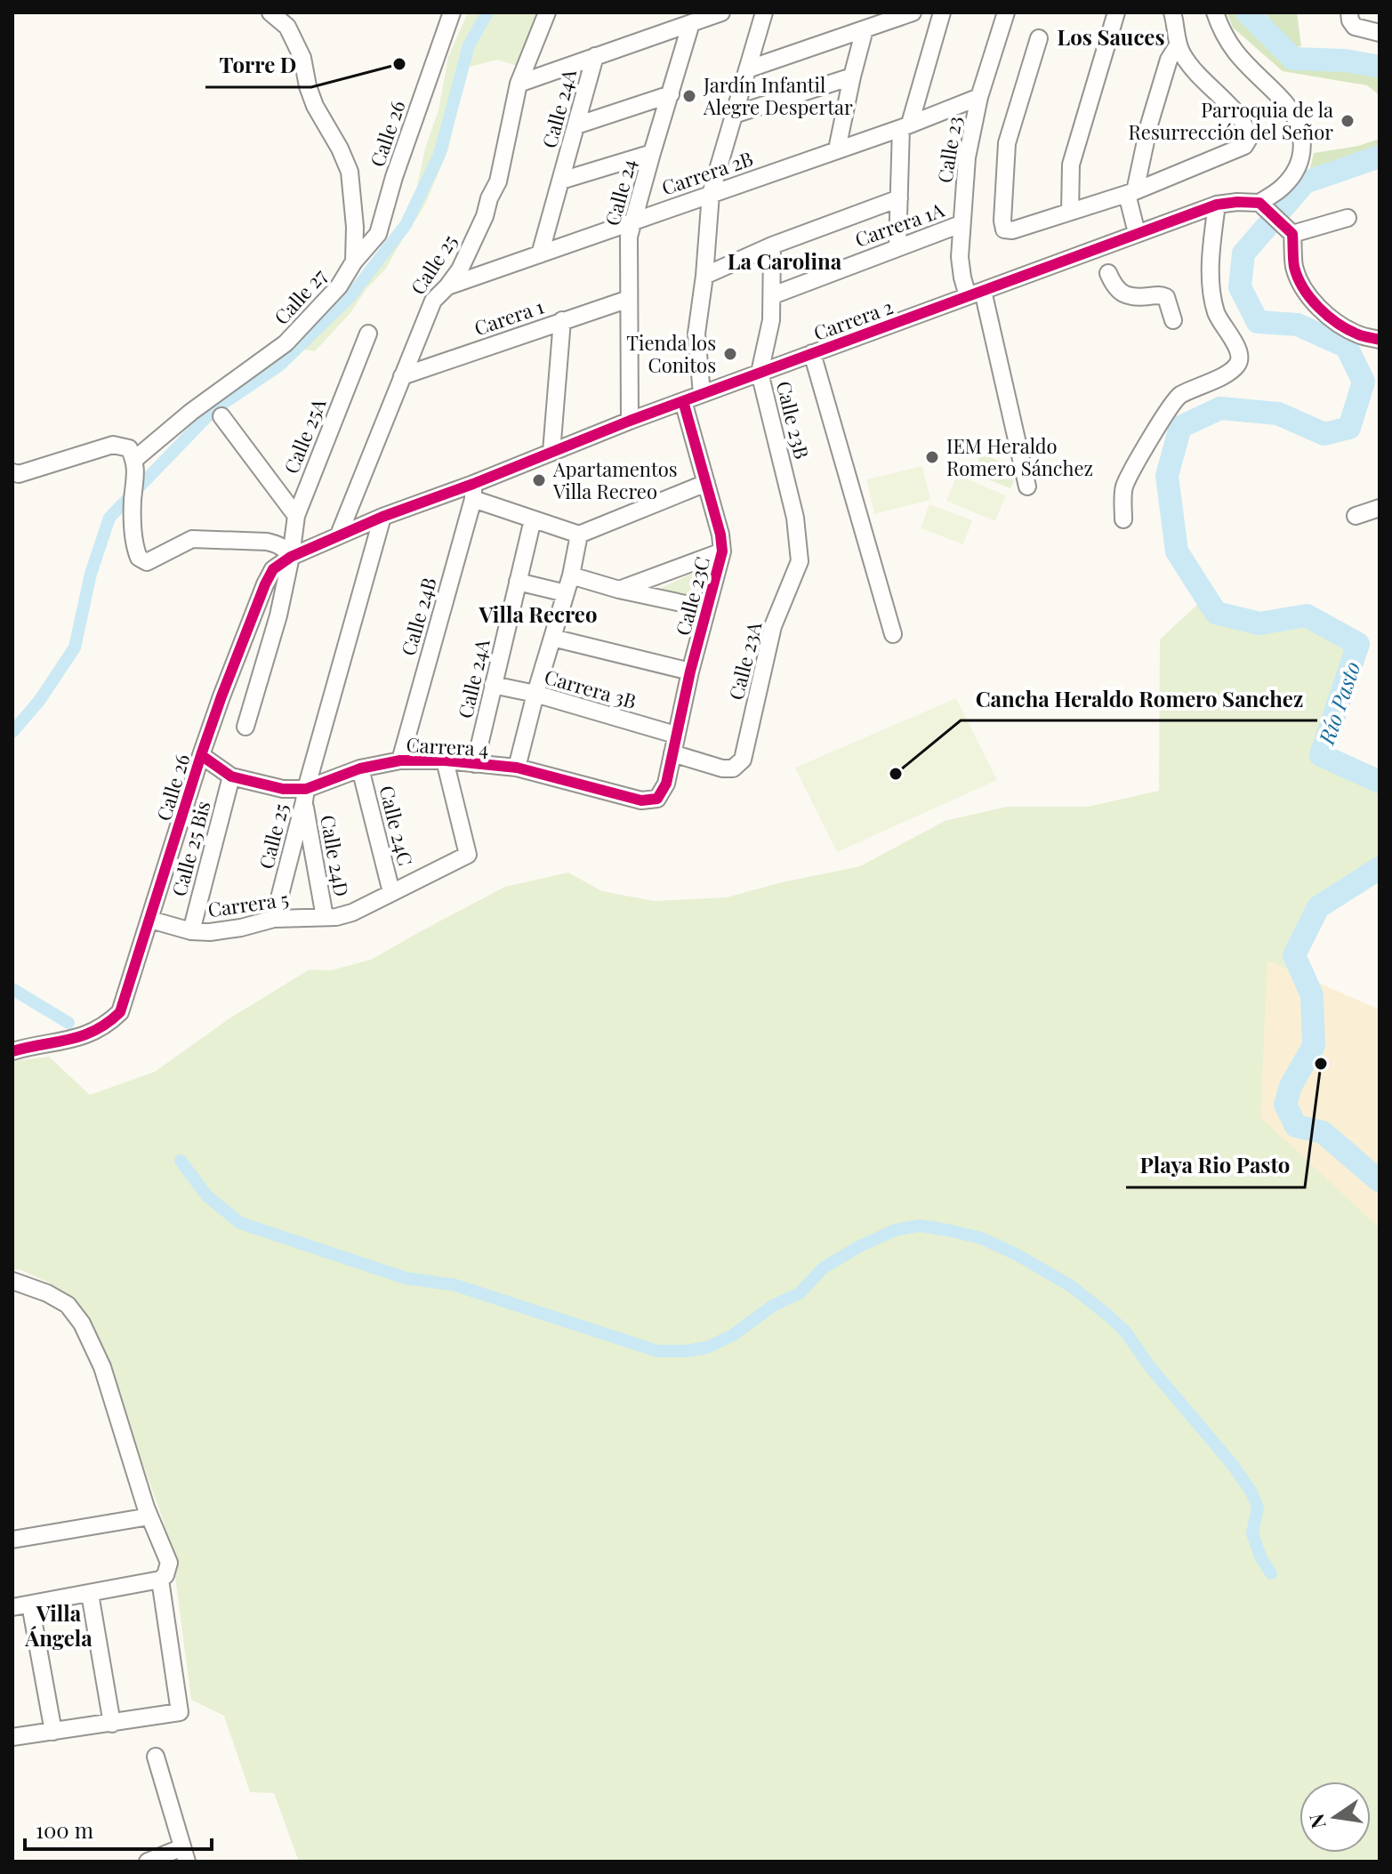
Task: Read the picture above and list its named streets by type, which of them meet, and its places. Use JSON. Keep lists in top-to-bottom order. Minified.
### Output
{"streets":{"street":["Calle 24A","Calle 26","Calle 23","Carrera 2B","Calle 24","Carrera 1A","Calle 25","Calle 27","Carera 1","Carrera 2","Calle 23B","Calle 25A","Calle 23C","Calle 24B","Calle 23A","Carrera 3B","Carrera 4","Calle 24C","Calle 25 Bis","Calle 24D","Carrera 5"]},"crossings":[["Calle 24A","Carrera 2B"],["Calle 24A","Carrera 3B"],["Calle 24A","Carrera 4"],["Calle 26","Calle 27"],["Calle 26","Carrera 2"],["Calle 26","Calle 25A"],["Calle 26","Carrera 4"],["Calle 26","Carrera 5"],["Calle 23","Carrera 2B"],["Calle 23","Carrera 1A"],["Calle 23","Carrera 2"],["Carrera 2B","Calle 24"],["Carrera 2B","Calle 25"],["Calle 24","Carera 1"],["Calle 24","Carrera 2"],["Carrera 1A","Calle 23B"],["Calle 25","Carera 1"],["Calle 25","Carrera 2"],["Calle 25","Carrera 4"],["Calle 25","Calle 24D"],["Calle 25","Carrera 5"],["Carrera 2","Calle 23B"],["Carrera 2","Calle 25A"],["Carrera 2","Calle 23C"],["Carrera 2","Calle 24B"],["Calle 23B","Calle 23A"],["Calle 23C","Calle 23A"],["Calle 23C","Carrera 3B"],["Calle 23C","Carrera 4"],["Calle 24B","Carrera 4"],["Carrera 4","Calle 24C"],["Carrera 4","Calle 25 Bis"],["Carrera 4","Calle 24D"],["Carrera 4","Carrera 5"],["Calle 24C","Carrera 5"],["Calle 25 Bis","Carrera 5"],["Calle 24D","Carrera 5"]],"districts":["Los Sauces","La Carolina","Villa Recreo","Villa Ángela"],"water":["Río Pasto"],"places":["Torre D","Jardín Infantil Alegre Despertar","Parroquia de la Resurrección del Señor","Tienda los Conitos","IEM Heraldo Romero Sánchez","Apartamentos Villa Recreo","Cancha Heraldo Romero Sanchez","Playa Rio Pasto"],"scale_bar":"100 m","north":"left"}
